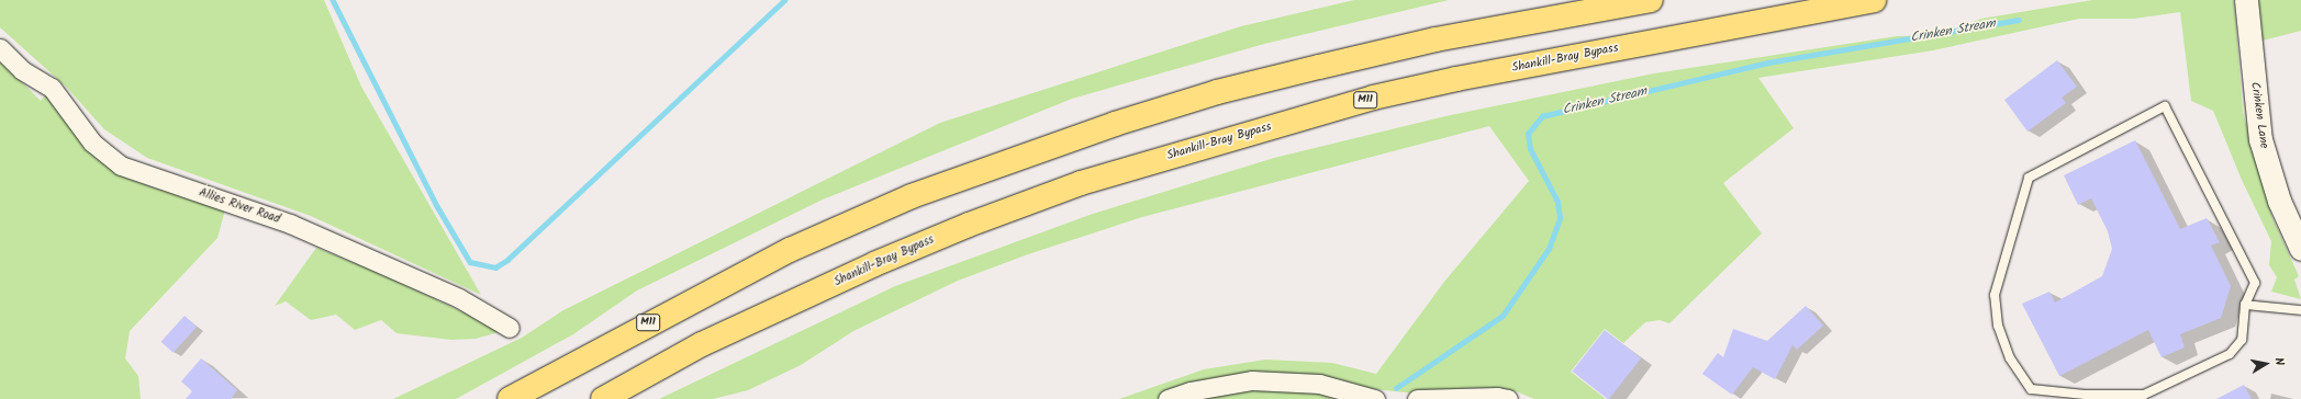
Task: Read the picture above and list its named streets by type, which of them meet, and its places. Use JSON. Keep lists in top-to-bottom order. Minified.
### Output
{"streets":{"highway":["Shankill-Bray Bypass","M11"],"street":["Crinken Lane","Allies River Road"]},"water":["Crinken Stream"],"north":"right"}
